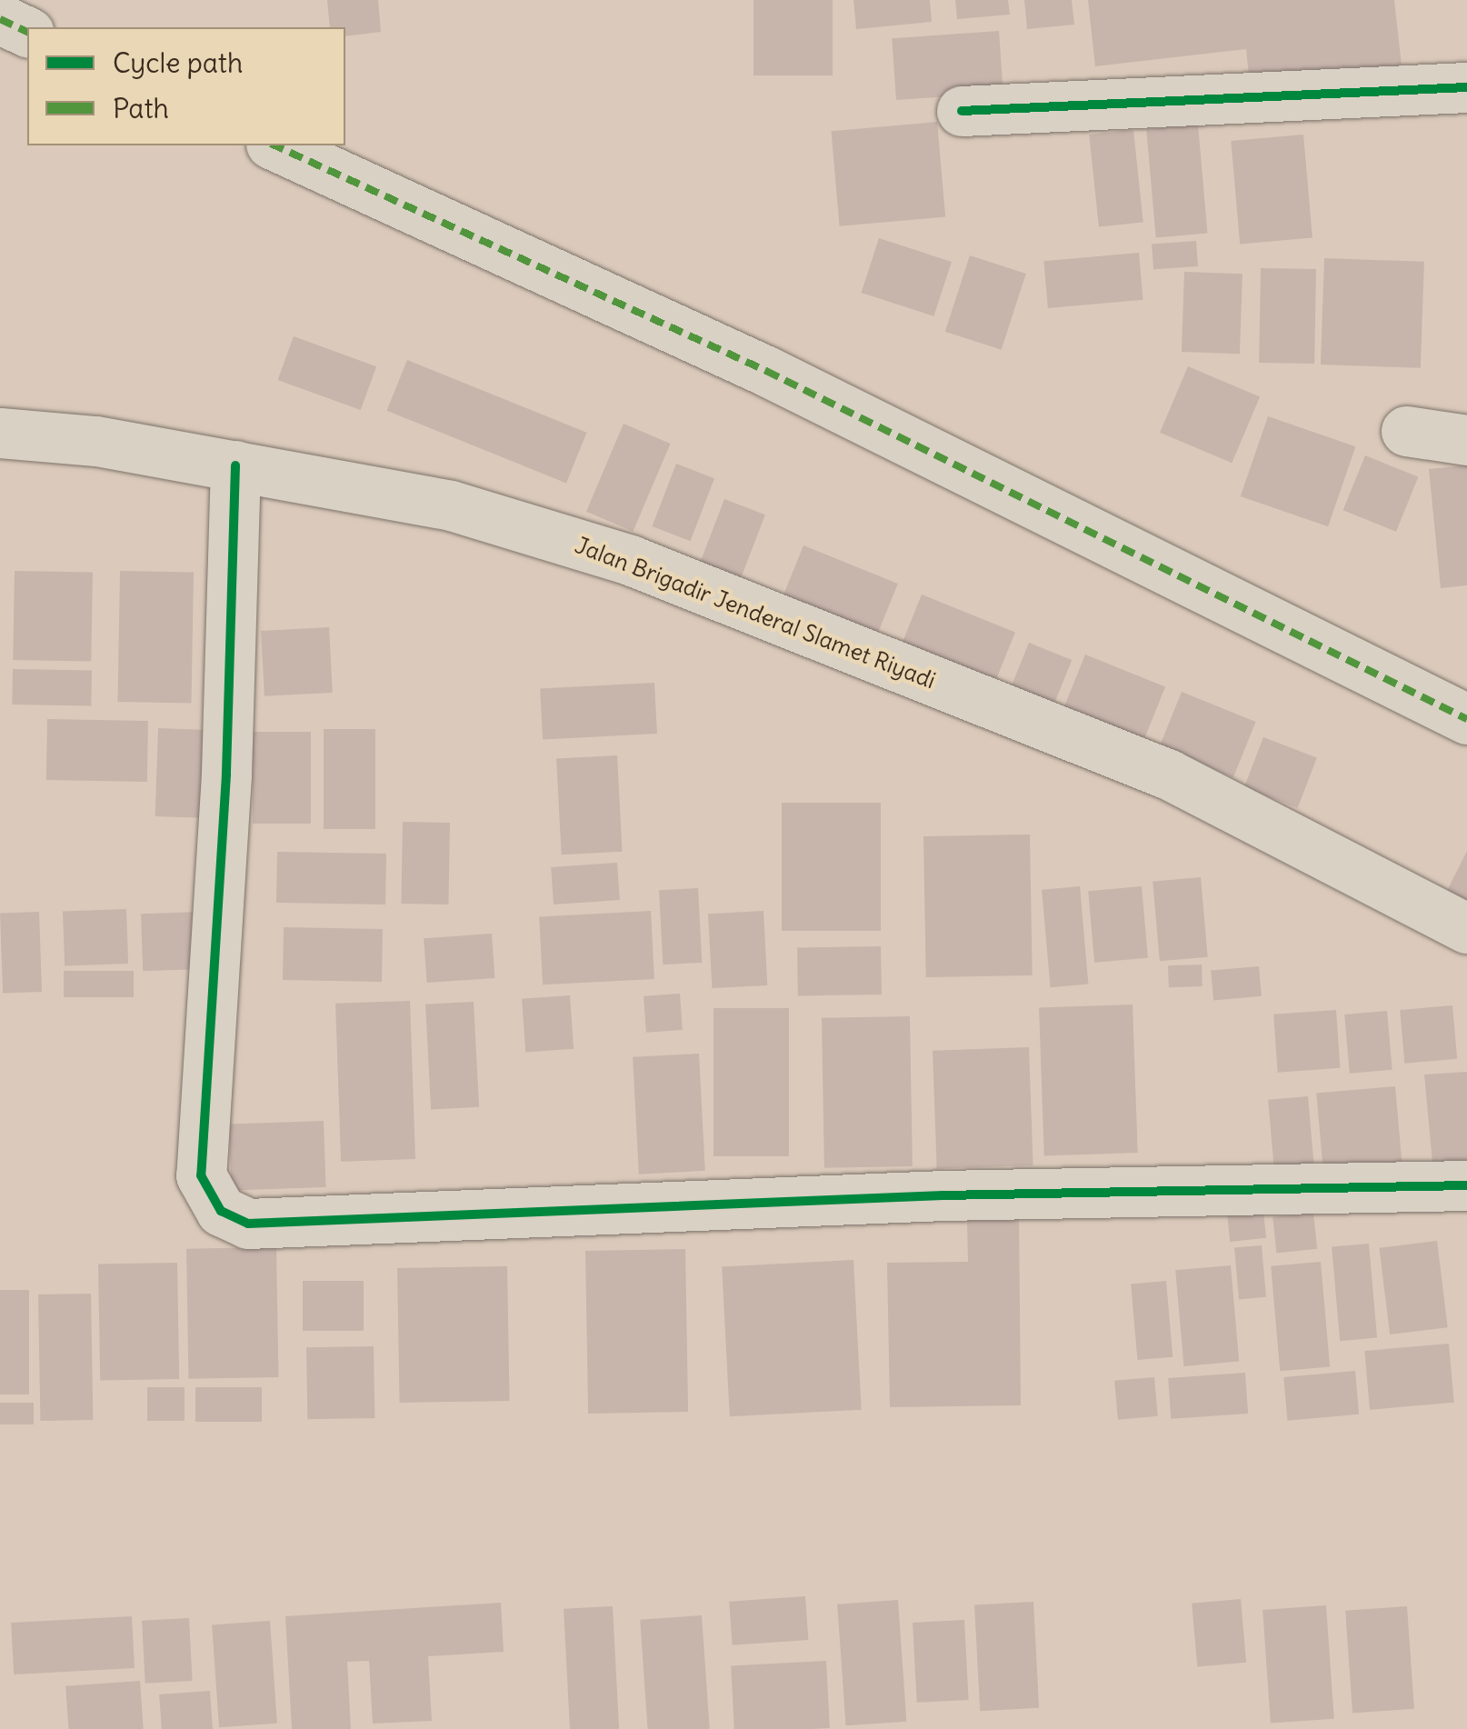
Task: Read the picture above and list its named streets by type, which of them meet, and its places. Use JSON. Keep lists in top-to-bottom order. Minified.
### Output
{"streets":{"street":["Jalan Brigadir Jenderal Slamet Riyadi"]},"legend":["Cycle path","Path"]}
